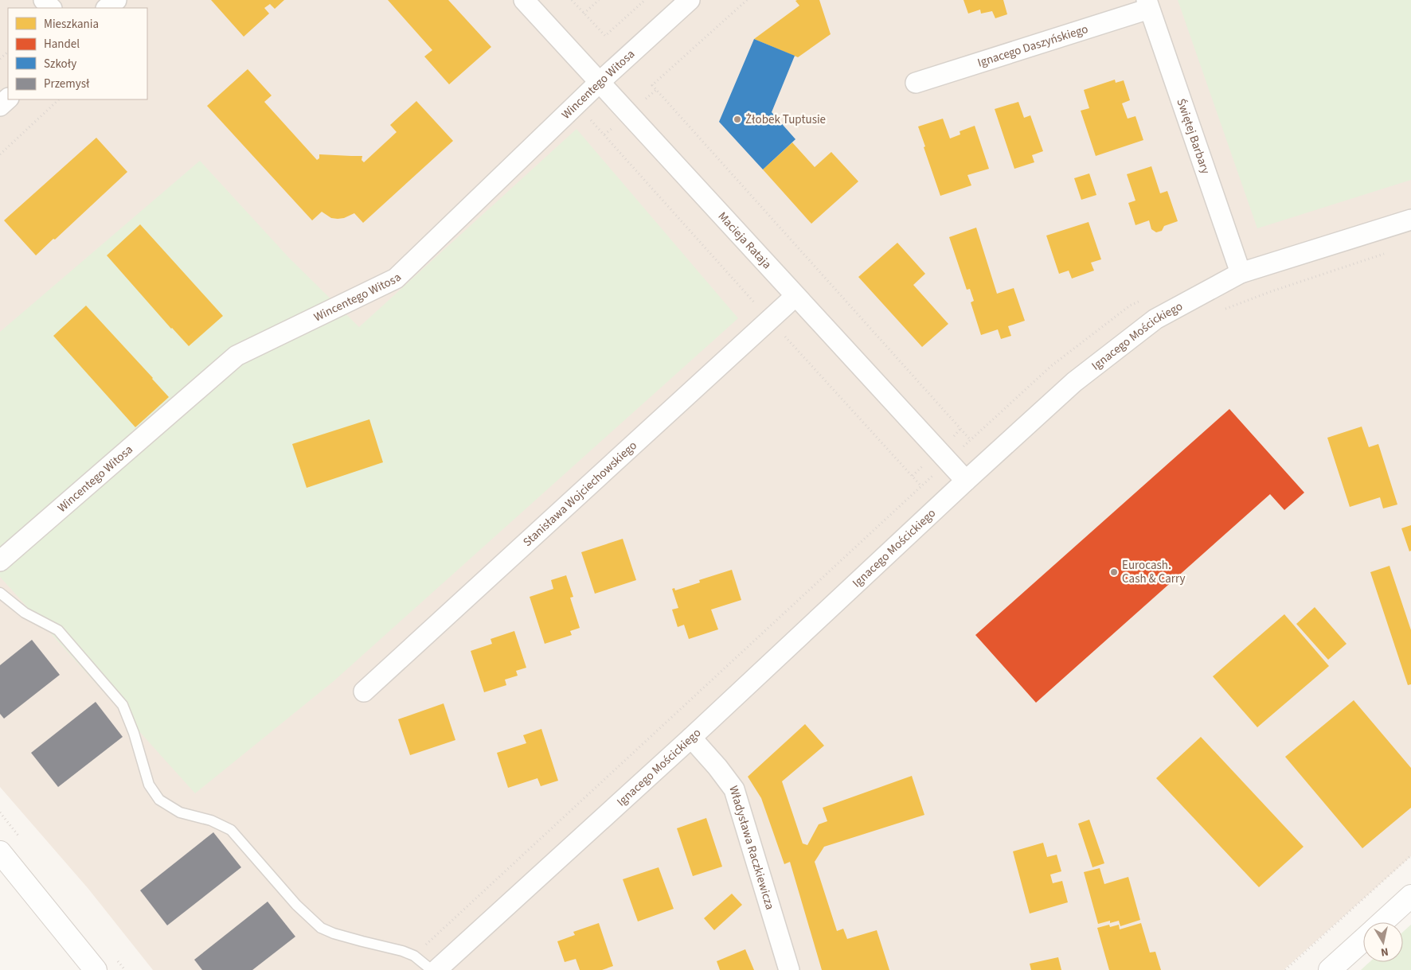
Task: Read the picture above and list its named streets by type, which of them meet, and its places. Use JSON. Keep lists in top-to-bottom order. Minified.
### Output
{"streets":{"street":["Ignacego Daszyńskiego","Wincentego Witosa","Świętej Barbary","Macieja Rataja","Ignacego Mościckiego","Stanisława Wojciechowskiego","Władysława Raczkiewicza"]},"crossings":[["Ignacego Daszyńskiego","Świętej Barbary"],["Wincentego Witosa","Macieja Rataja"],["Świętej Barbary","Ignacego Mościckiego"],["Macieja Rataja","Ignacego Mościckiego"],["Macieja Rataja","Stanisława Wojciechowskiego"],["Ignacego Mościckiego","Władysława Raczkiewicza"]],"places":["Żłobek Tuptusie","Eurocash. Cash & Carry"],"legend":["Mieszkania","Handel","Szkoły","Przemysł"],"north":"bottom"}
